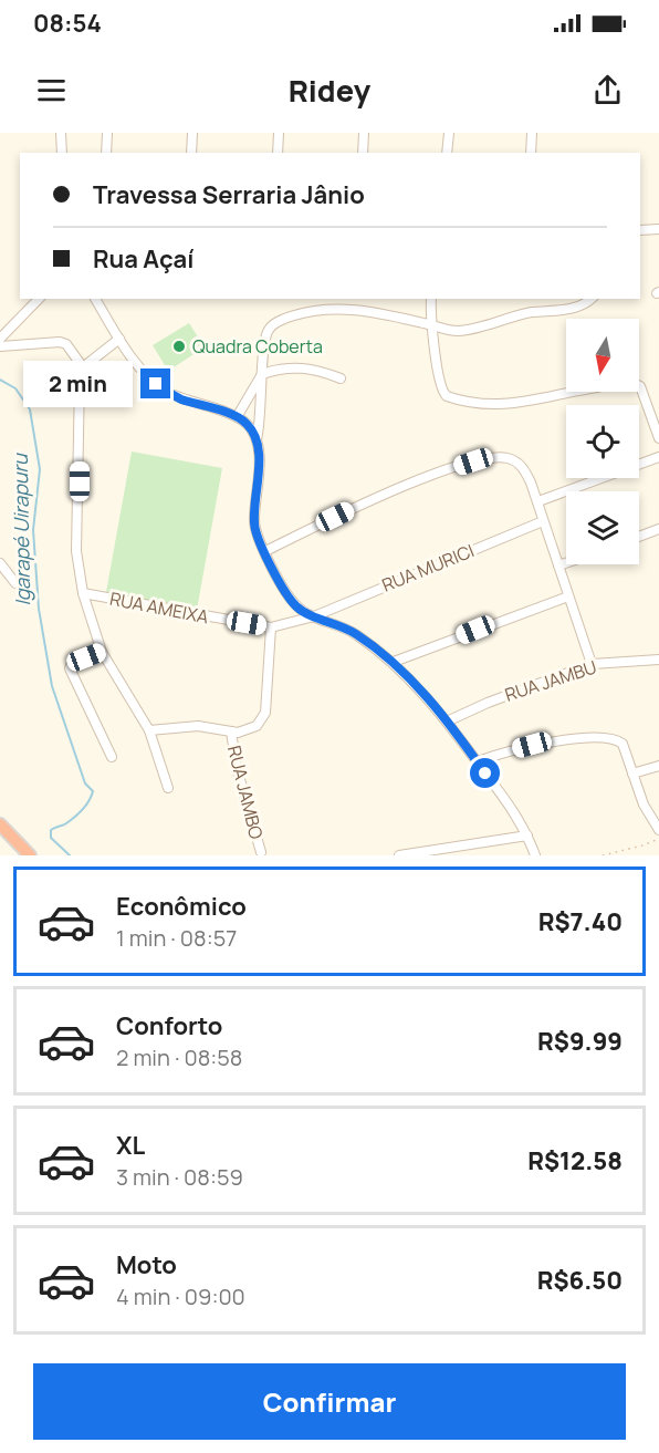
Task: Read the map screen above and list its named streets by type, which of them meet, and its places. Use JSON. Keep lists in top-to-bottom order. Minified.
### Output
{"streets":{"street":["RUA MURICI","RUA AMEIXA","RUA JAMBU","RUA JAMBO"]},"crossings":[["RUA MURICI","RUA AMEIXA"]],"water":["Igarapé Uirapuru"],"places":["Quadra Coberta"],"north":"bottom","page":{"status":"08:54","header":"Ridey","banner":["Travessa Serraria Jânio","Rua Açaí"],"bubble":"2 min","list":[{"name":"Econômico","note":"1 min · 08:57","value":"R$7.40"},{"name":"Conforto","note":"2 min · 08:58","value":"R$9.99"},{"name":"XL","note":"3 min · 08:59","value":"R$12.58"},{"name":"Moto","note":"4 min · 09:00","value":"R$6.50"}],"buttons":"Confirmar"}}
